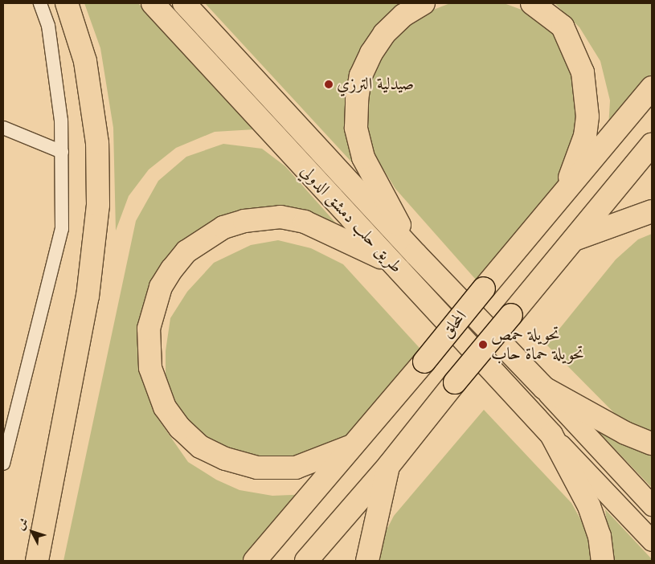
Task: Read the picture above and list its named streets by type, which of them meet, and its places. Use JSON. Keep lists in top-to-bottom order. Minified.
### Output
{"streets":{"highway":["طريق حلب دمشق الدولي","المحلق"]},"places":["صيدلية الترزي","تحويلة حمص تحويلة حماة حاب"],"north":"top left"}
